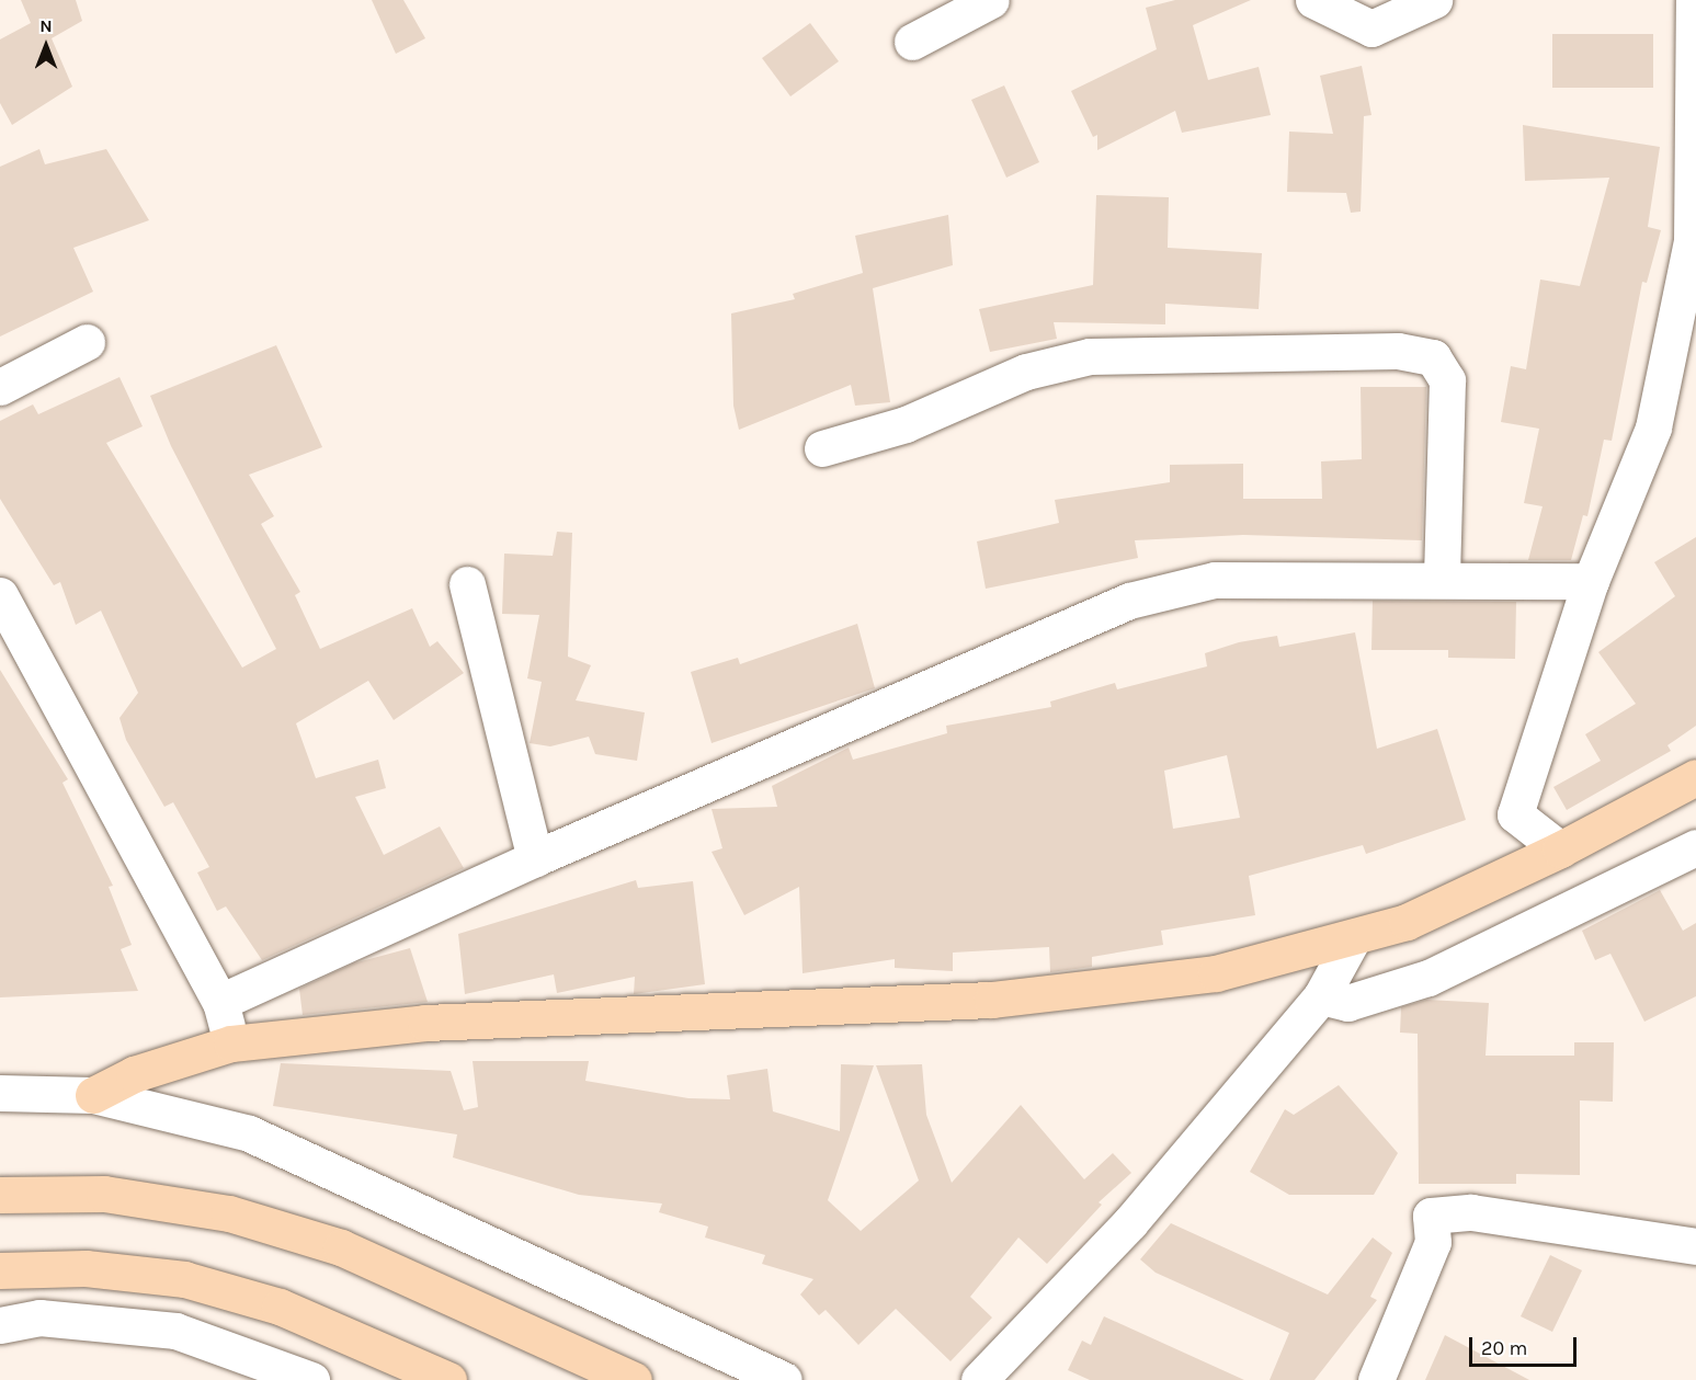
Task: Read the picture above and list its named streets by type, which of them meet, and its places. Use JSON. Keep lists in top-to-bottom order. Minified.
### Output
{"scale_bar":"20 m","north":"top"}
